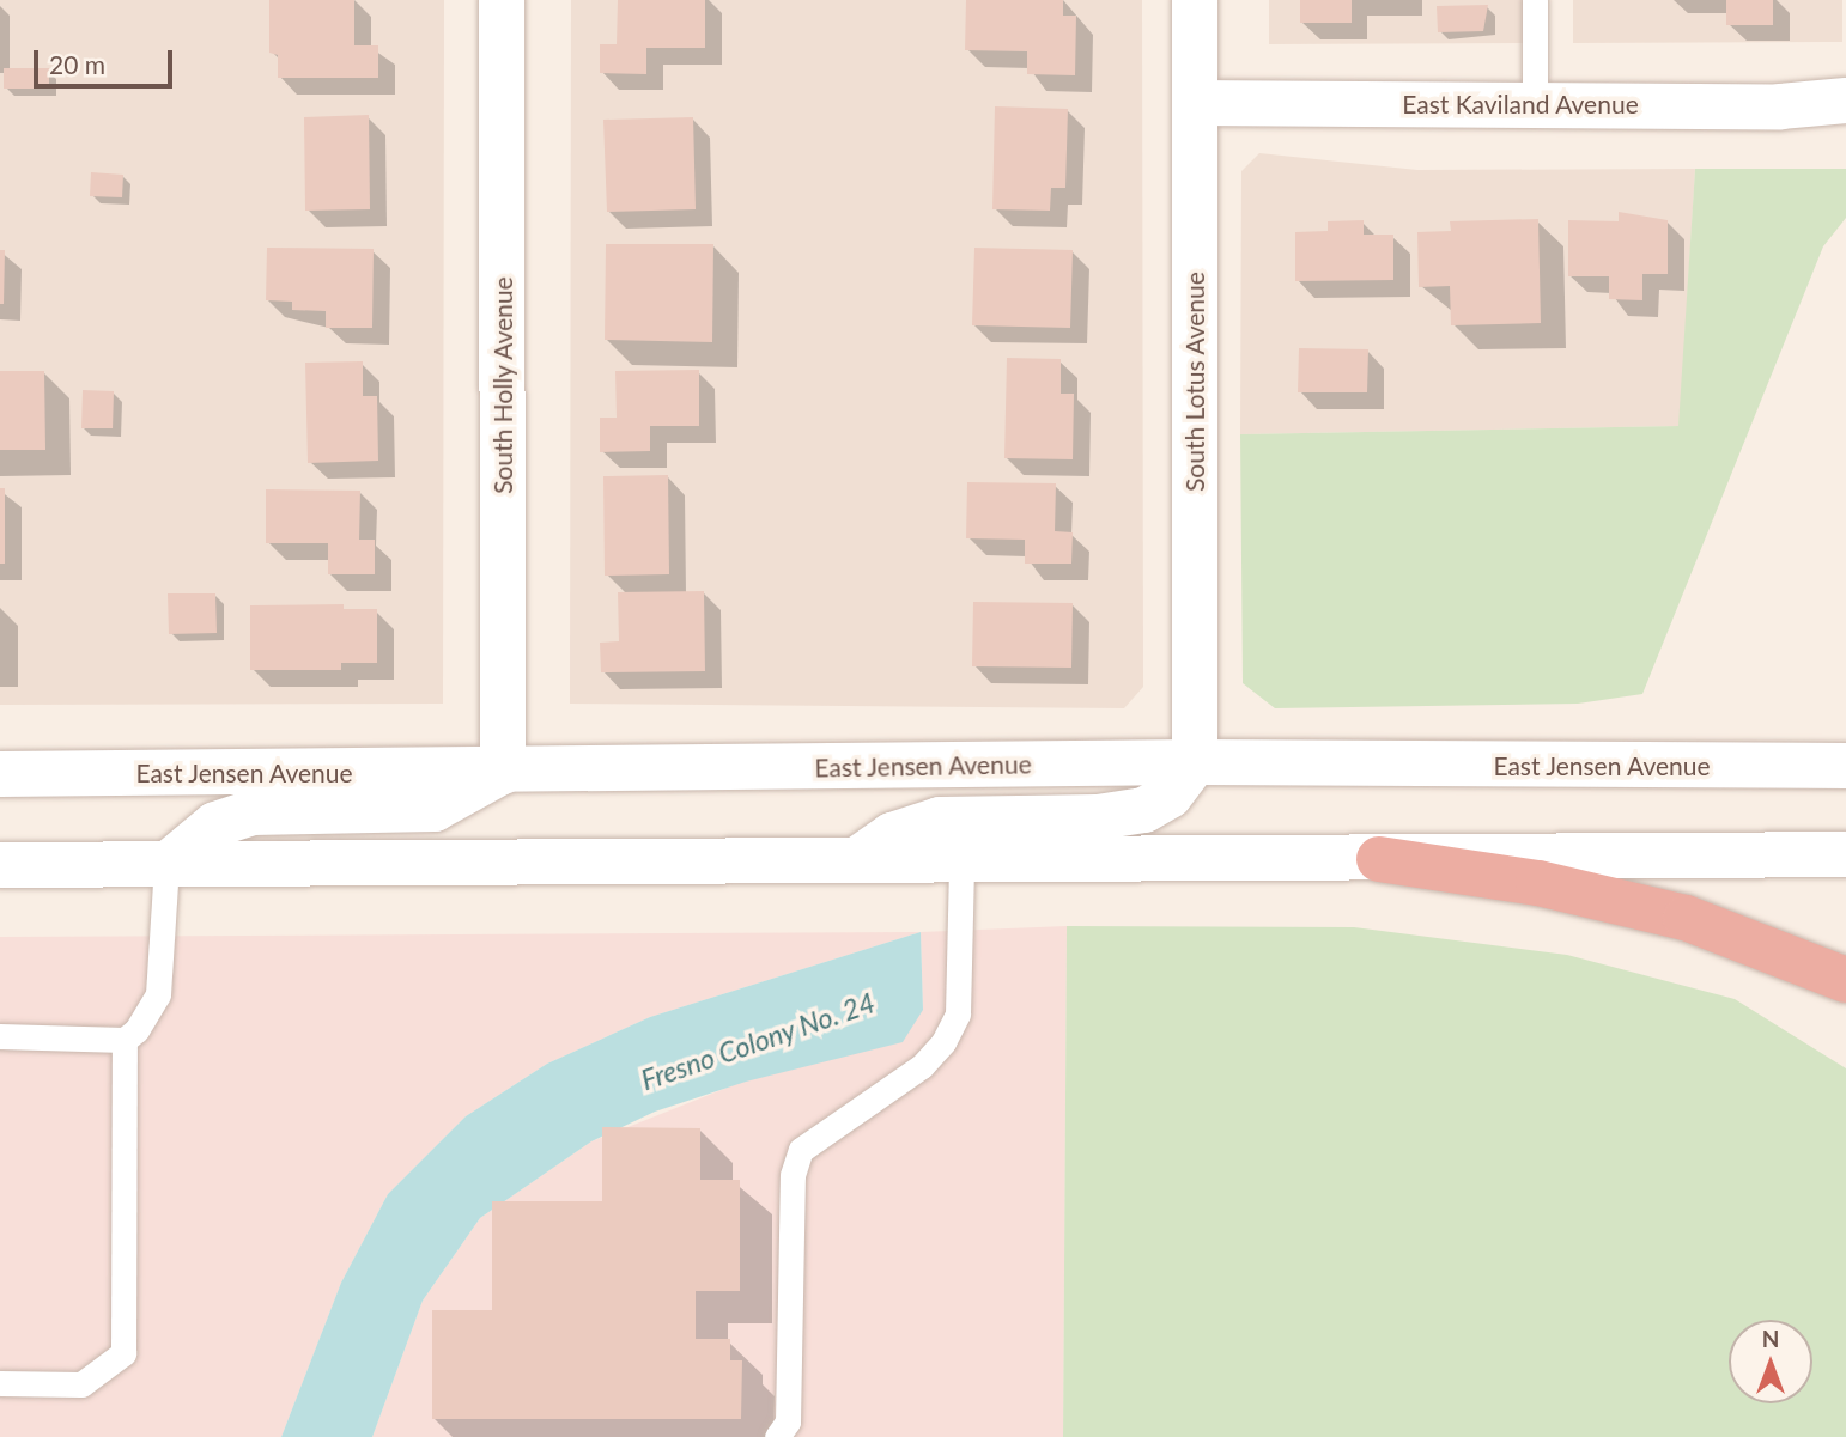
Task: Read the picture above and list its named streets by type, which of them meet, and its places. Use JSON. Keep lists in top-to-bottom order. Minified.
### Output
{"streets":{"main road":["East Kaviland Avenue","South Lotus Avenue","South Holly Avenue","East Jensen Avenue"]},"crossings":[["East Kaviland Avenue","South Lotus Avenue"],["South Lotus Avenue","East Jensen Avenue"],["South Holly Avenue","East Jensen Avenue"]],"water":["Fresno Colony No. 24"],"scale_bar":"20 m","north":"top"}
